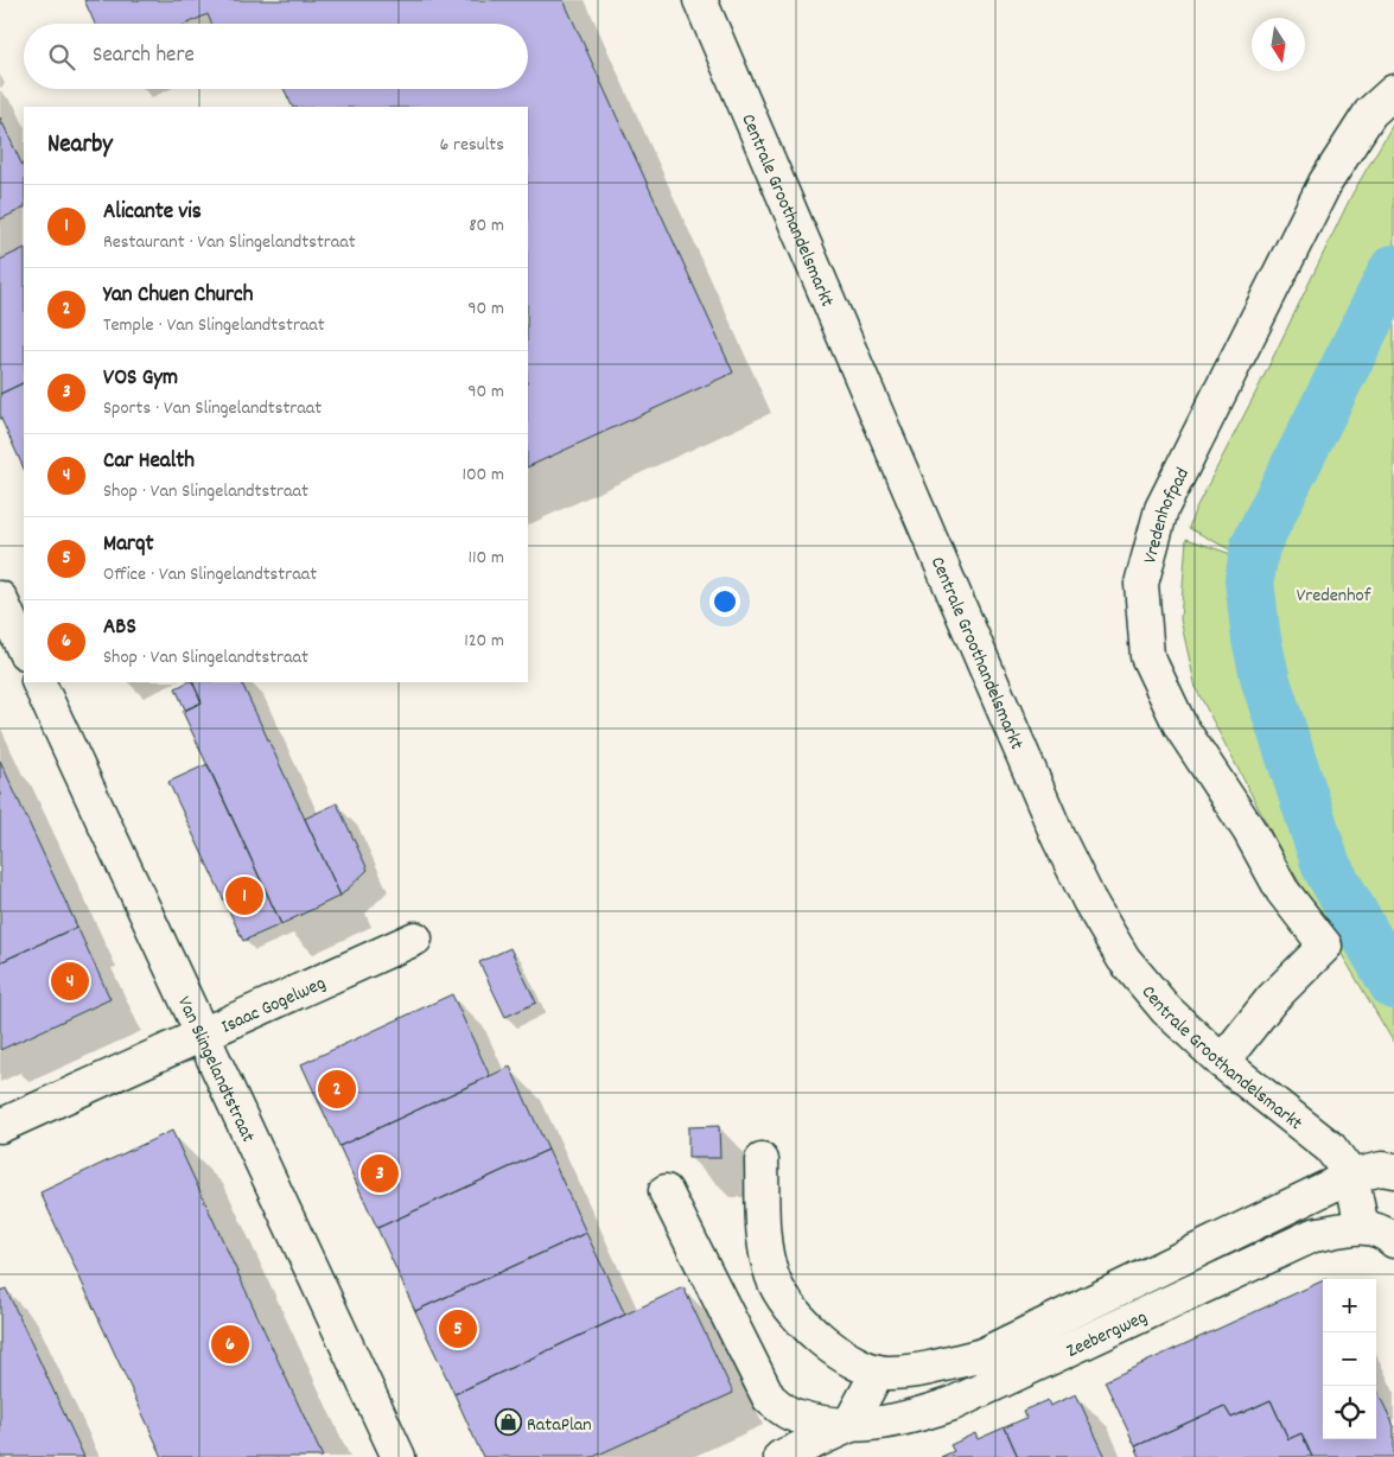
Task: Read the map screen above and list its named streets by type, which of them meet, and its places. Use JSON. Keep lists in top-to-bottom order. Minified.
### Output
{"streets":{"street":["Centrale Groothandelsmarkt","Vredenhofpad","Isaac Gogelweg","Van Slingelandtstraat","Zeebergweg"]},"crossings":[["Centrale Groothandelsmarkt","Vredenhofpad"],["Centrale Groothandelsmarkt","Zeebergweg"],["Isaac Gogelweg","Van Slingelandtstraat"]],"parks":["Vredenhof"],"places":{"shop":["RataPlan"]},"north":"bottom","page":{"search":"Search here","heading":["Nearby","6 results"],"list":[{"mark":"1","name":"Alicante vis","note":"Restaurant · Van Slingelandtstraat","value":"80 m"},{"mark":"2","name":"Yan Chuen Church","note":"Temple · Van Slingelandtstraat","value":"90 m"},{"mark":"3","name":"VOS Gym","note":"Sports · Van Slingelandtstraat","value":"90 m"},{"mark":"4","name":"Car Health","note":"Shop · Van Slingelandtstraat","value":"100 m"},{"mark":"5","name":"Marqt","note":"Office · Van Slingelandtstraat","value":"110 m"},{"mark":"6","name":"ABS","note":"Shop · Van Slingelandtstraat","value":"120 m"}],"pins":["1","4","2","3","5","6"],"map_buttons":["+","−"]}}
